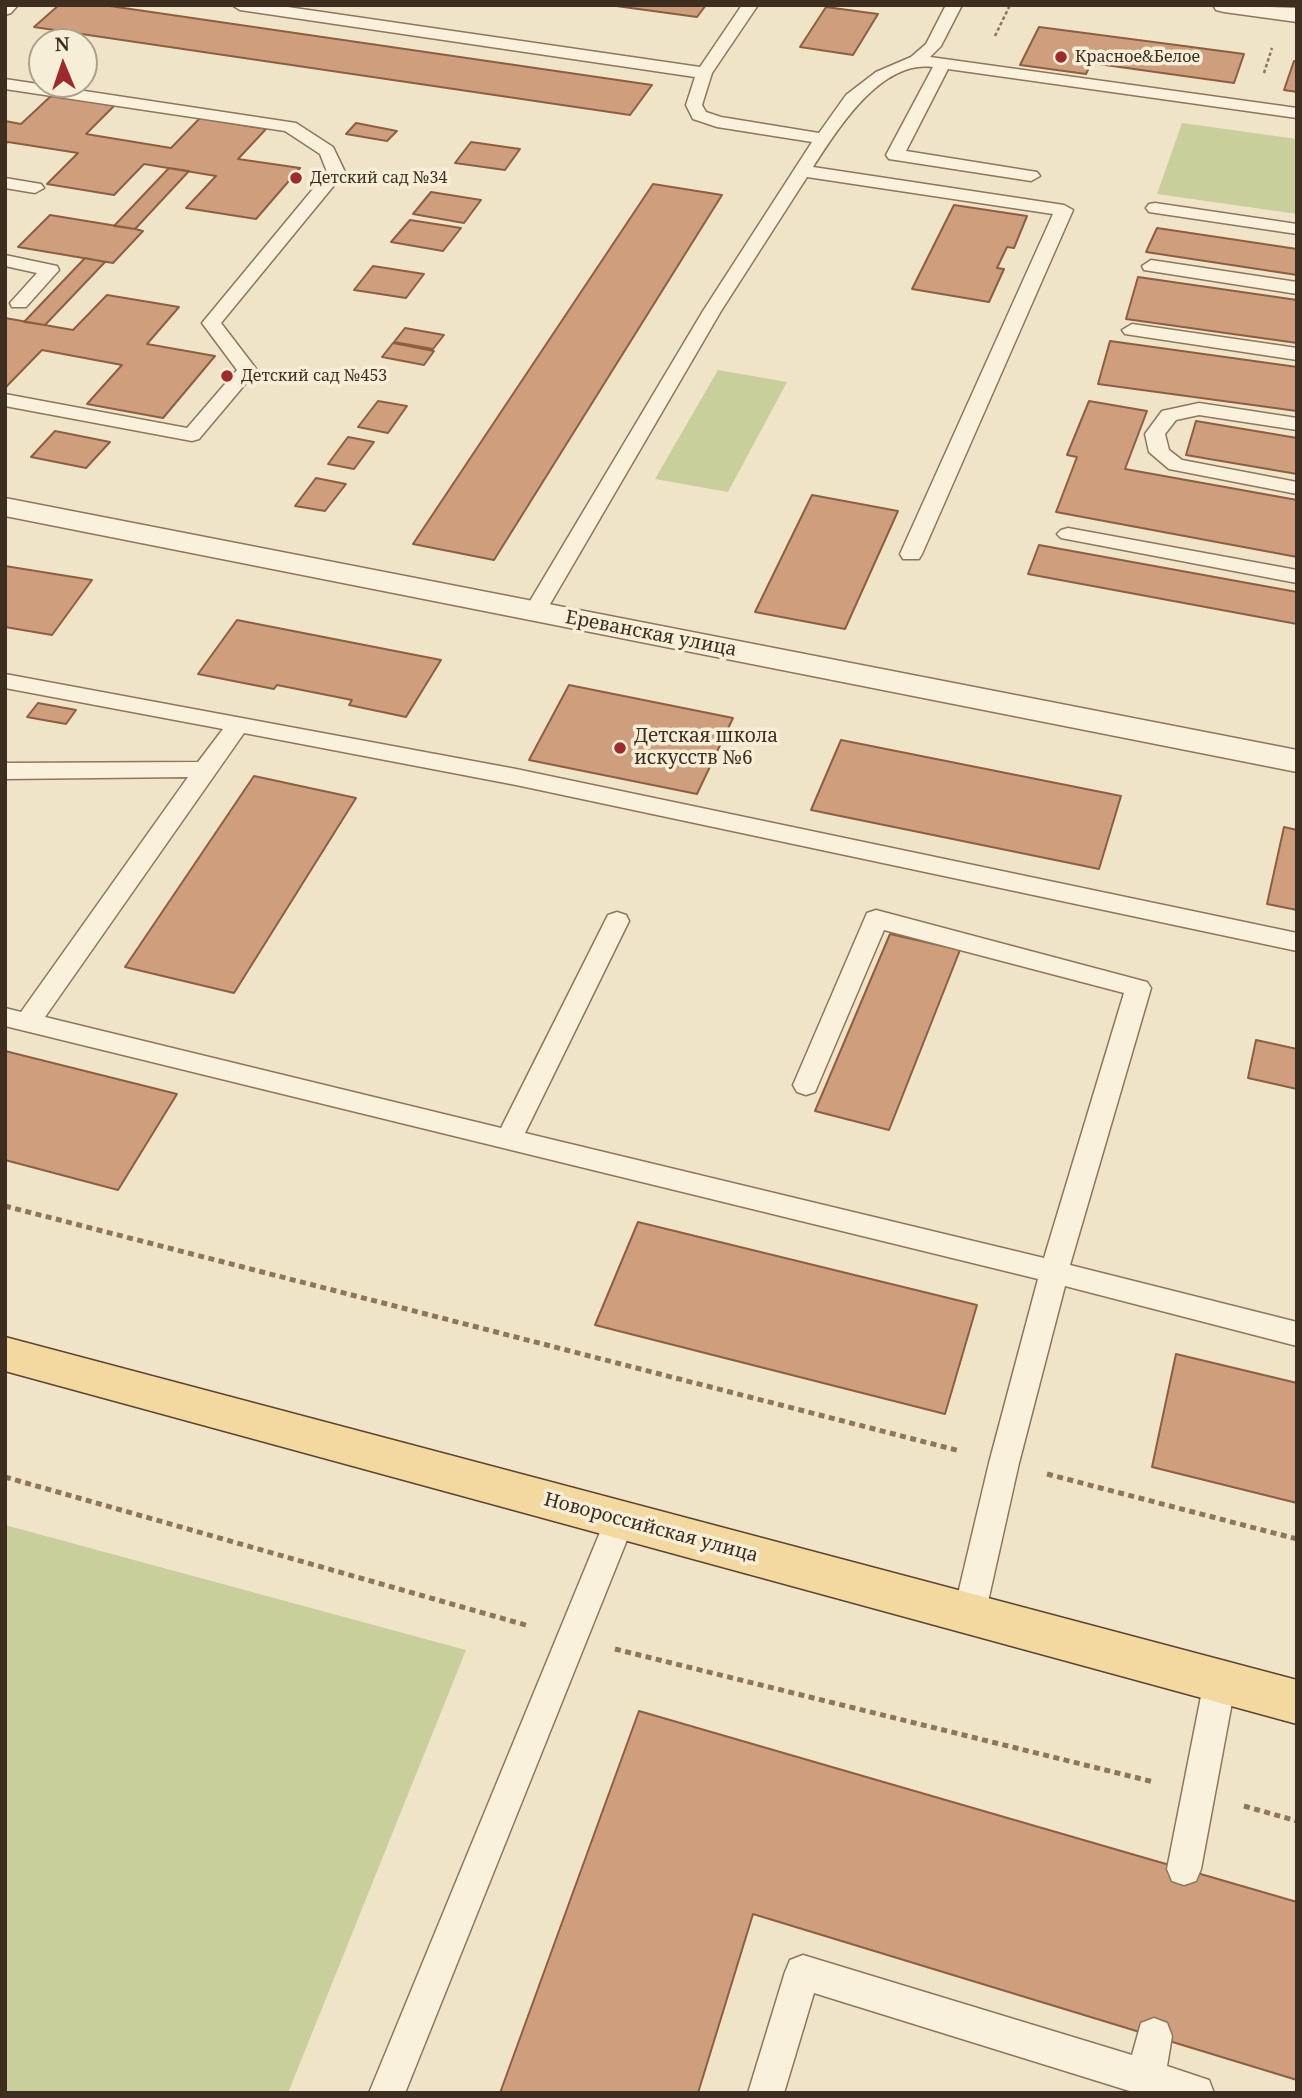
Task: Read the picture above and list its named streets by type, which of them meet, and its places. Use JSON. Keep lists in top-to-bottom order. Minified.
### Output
{"streets":{"main road":["Новороссийская улица"],"street":["Ереванская улица"]},"places":["Красное&Белое","Детский сад №34","Детский сад №453","Детская школа искусств №6"],"north":"top"}
